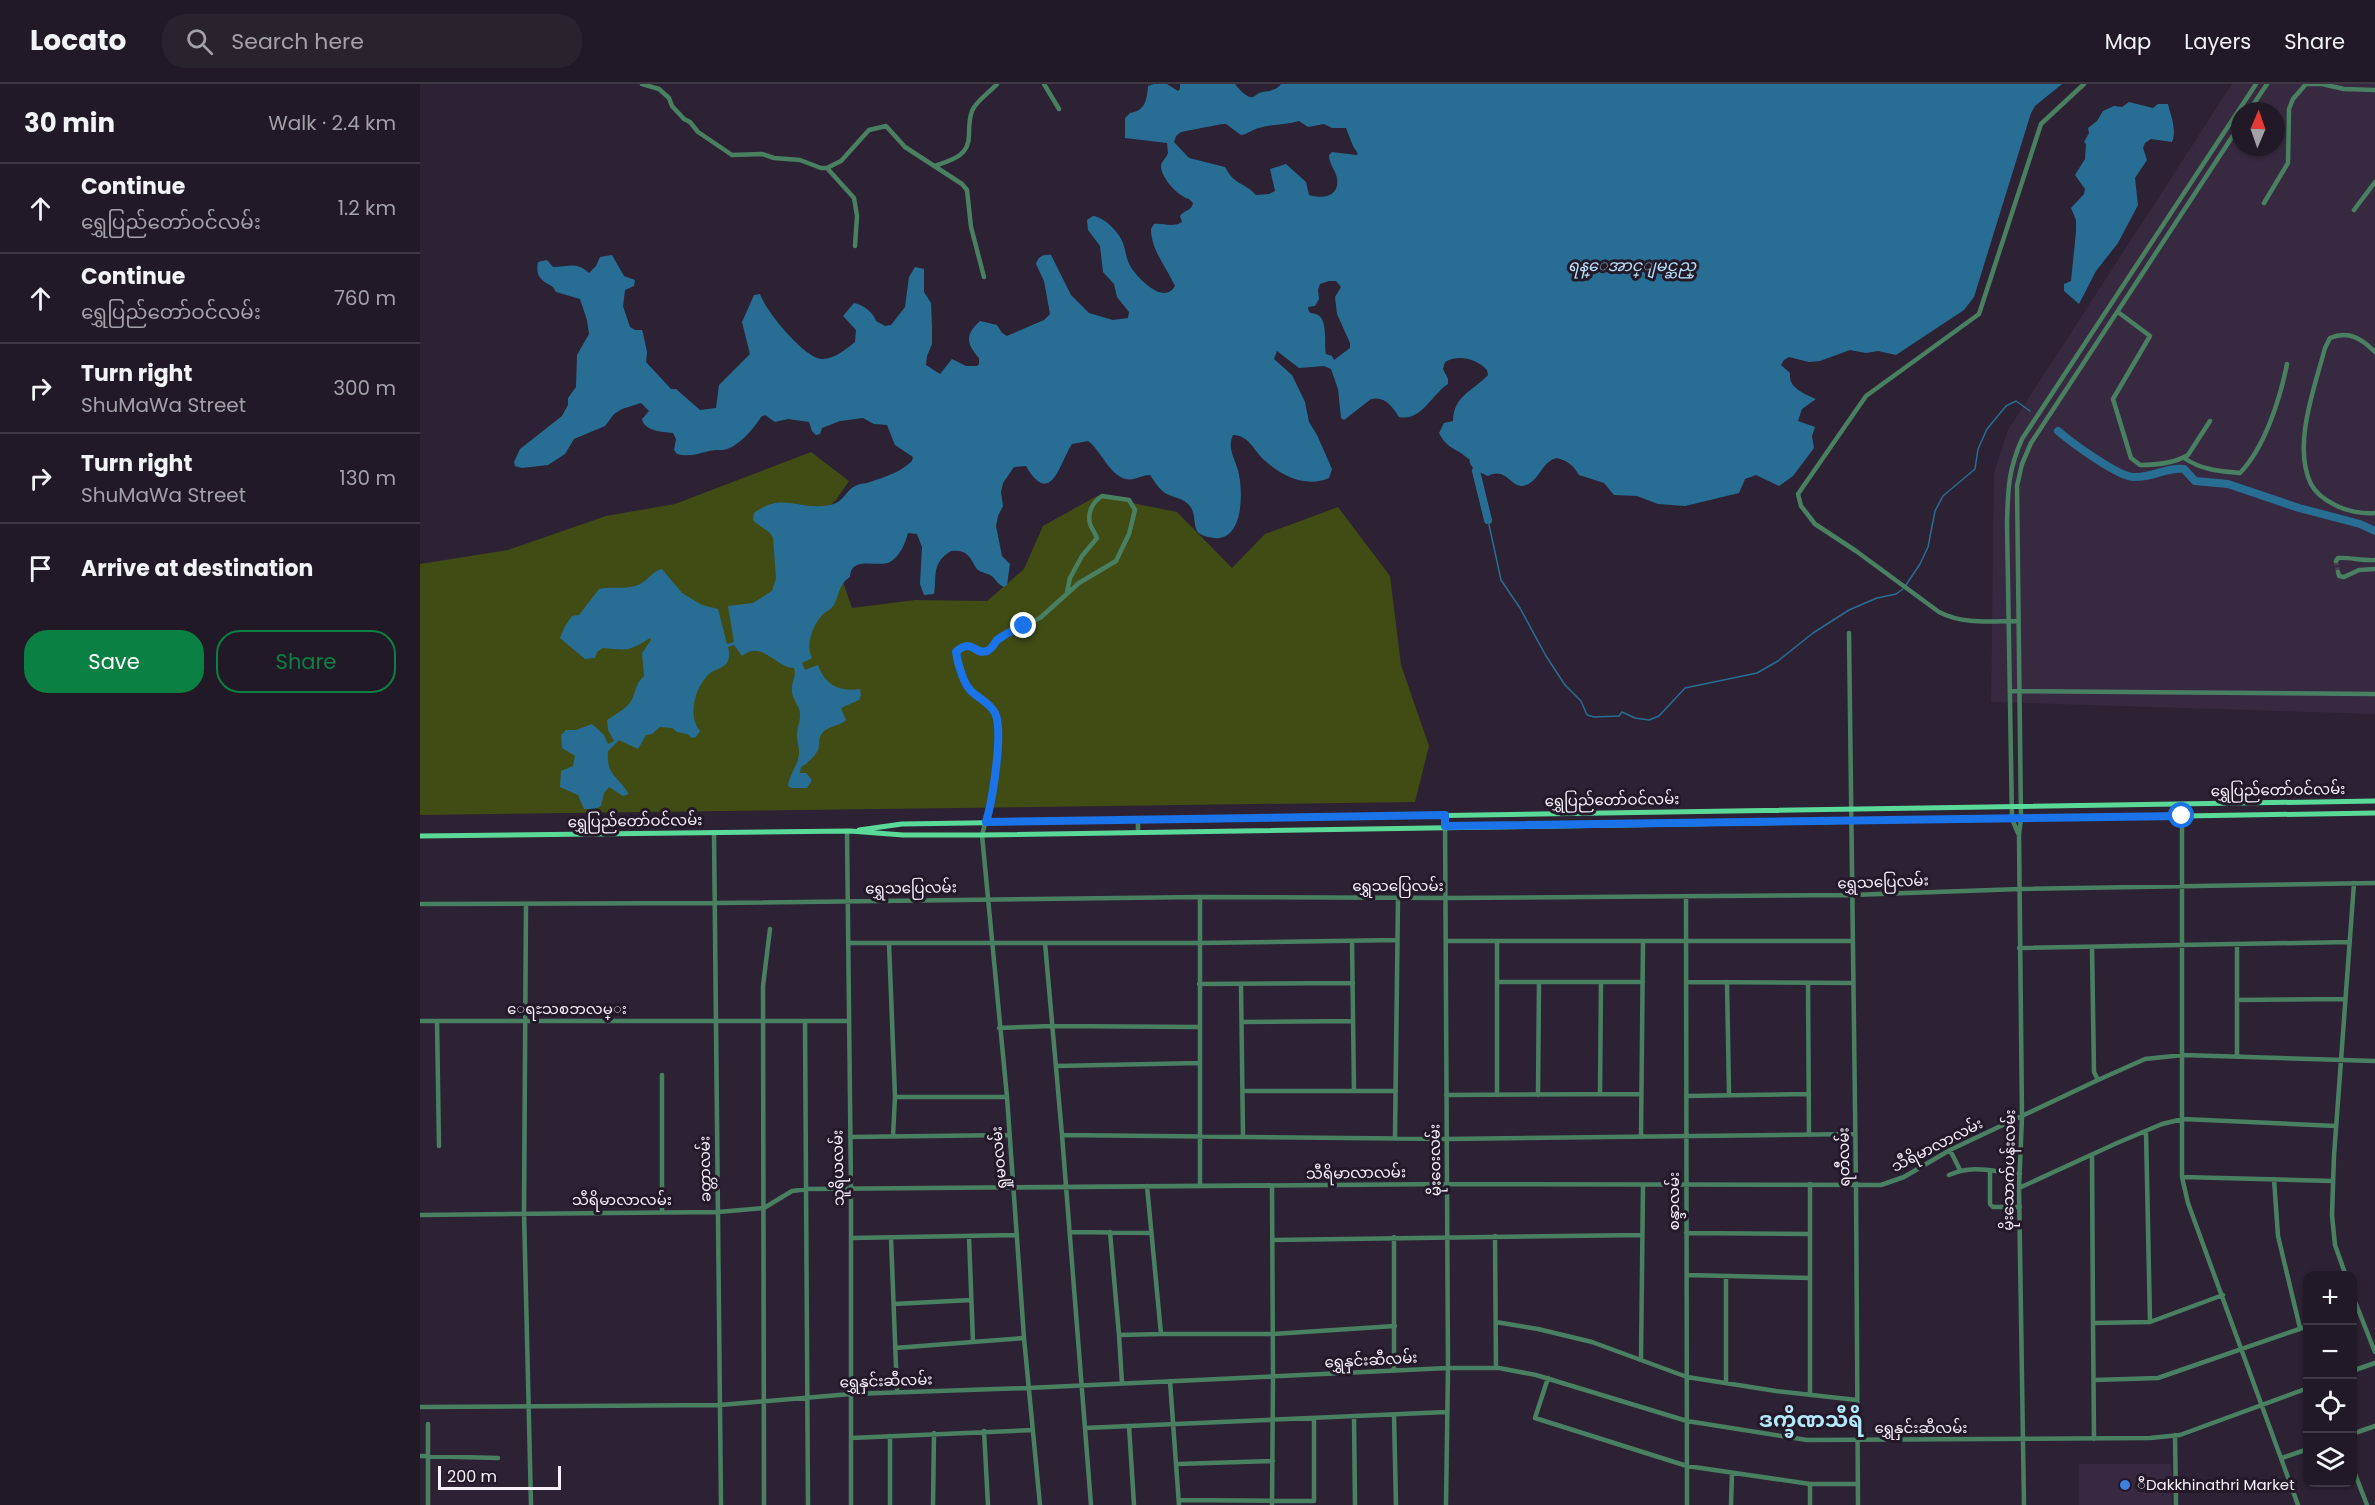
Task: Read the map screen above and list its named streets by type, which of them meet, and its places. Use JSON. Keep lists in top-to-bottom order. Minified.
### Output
{"streets":{"main road":["ရွှေပြည်တော်ဝင်လမ်း"],"street":["ရွှေသပြေလမ်း","ေရႊသစၥာလမ္း","သီရိမာလာလမ်း","ရတီလမ်း","ရှုမဝလမ်း","မိုးဝေးလမ်း","သူရိယလမ်း","ခတ္တာလမ်း","မိုးသောက်ပန်းလမ်း","စန္ဒာလမ်း","ရွှေနှင်းဆီလမ်း"]},"crossings":[["ရွှေပြည်တော်ဝင်လမ်း","ရတီလမ်း"],["ရွှေပြည်တော်ဝင်လမ်း","ရှုမဝလမ်း"],["ရွှေပြည်တော်ဝင်လမ်း","မိုးဝေးလမ်း"],["ရွှေပြည်တော်ဝင်လမ်း","သူရိယလမ်း"],["ရွှေပြည်တော်ဝင်လမ်း","ခတ္တာလမ်း"],["ရွှေသပြေလမ်း","ရတီလမ်း"],["ရွှေသပြေလမ်း","ရှုမဝလမ်း"],["ရွှေသပြေလမ်း","မိုးဝေးလမ်း"],["ရွှေသပြေလမ်း","သူရိယလမ်း"],["ရွှေသပြေလမ်း","ခတ္တာလမ်း"],["ရွှေသပြေလမ်း","မိုးသောက်ပန်းလမ်း"],["ရွှေသပြေလမ်း","စန္ဒာလမ်း"],["ေရႊသစၥာလမ္း","သူရိယလမ်း"],["ေရႊသစၥာလမ္း","ခတ္တာလမ်း"],["သီရိမာလာလမ်း","ရတီလမ်း"],["သီရိမာလာလမ်း","ရှုမဝလမ်း"],["သီရိမာလာလမ်း","မိုးဝေးလမ်း"],["သီရိမာလာလမ်း","သူရိယလမ်း"],["သီရိမာလာလမ်း","ခတ္တာလမ်း"],["သီရိမာလာလမ်း","မိုးသောက်ပန်းလမ်း"],["သီရိမာလာလမ်း","စန္ဒာလမ်း"],["ရတီလမ်း","ရွှေနှင်းဆီလမ်း"],["ရှုမဝလမ်း","ရွှေနှင်းဆီလမ်း"],["မိုးဝေးလမ်း","ရွှေနှင်းဆီလမ်း"],["သူရိယလမ်း","ရွှေနှင်းဆီလမ်း"],["ခတ္တာလမ်း","ရွှေနှင်းဆီလမ်း"],["မိုးသောက်ပန်းလမ်း","ရွှေနှင်းဆီလမ်း"],["စန္ဒာလမ်း","ရွှေနှင်းဆီလမ်း"]],"districts":["ဒက္ခိဏသီရိ"],"water":["ရန္ေအာင္ျမင္ဆည္"],"places":["ီDakkhinathri Market"],"scale_bar":"200 m","north":"top","page":{"header":"Locato","search":"Search here","nav":["Map","Layers","Share"],"heading":["30 min","Walk · 2.4 km"],"list":[["Continue","ရွှေပြည်တော်ဝင်လမ်း","1.2 km"],["Continue","ရွှေပြည်တော်ဝင်လမ်း","760 m"],["Turn right","ShuMaWa Street","300 m"],["Turn right","ShuMaWa Street","130 m"],"Arrive at destination"],"buttons":["Save","Share"],"map_buttons":["+","−"],"scale":"200 m"}}
